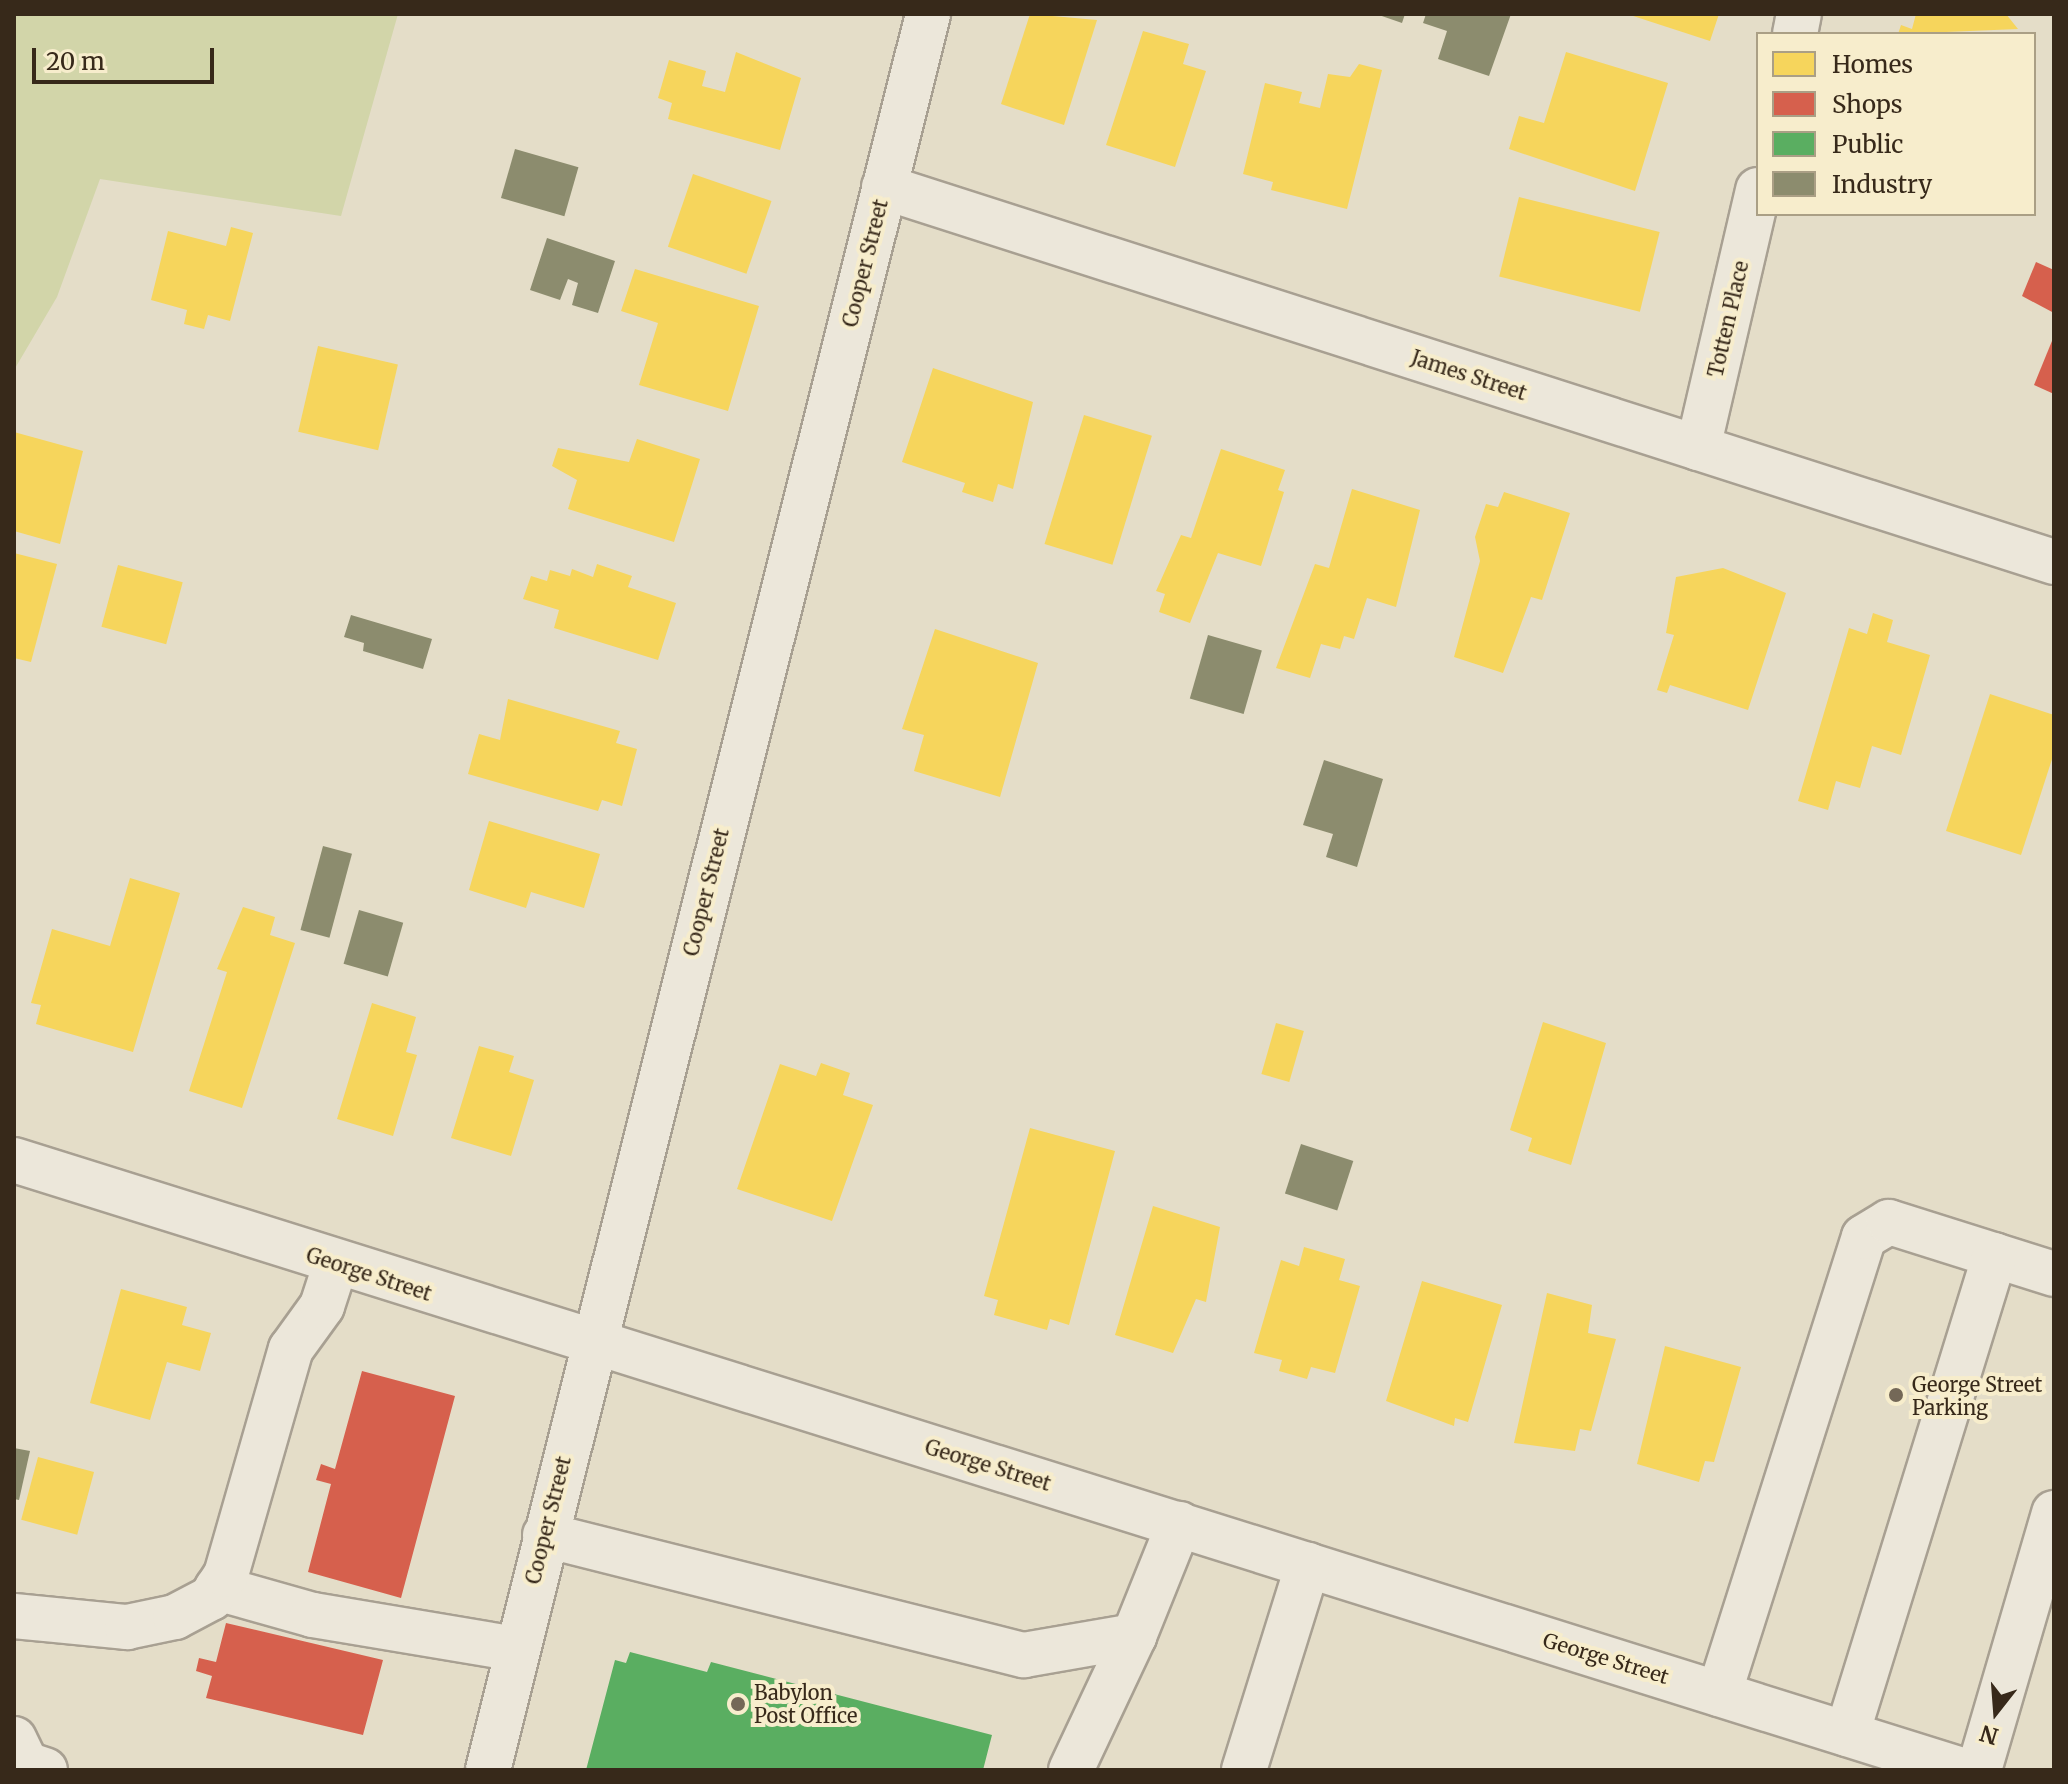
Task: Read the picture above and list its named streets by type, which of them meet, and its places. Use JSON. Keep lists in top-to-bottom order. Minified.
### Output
{"streets":{"street":["Cooper Street","Totten Place","James Street","George Street"]},"crossings":[["Cooper Street","James Street"],["Cooper Street","George Street"],["Totten Place","James Street"]],"places":["George Street Parking","Babylon Post Office"],"legend":["Homes","Shops","Public","Industry"],"scale_bar":"20 m","north":"bottom"}
